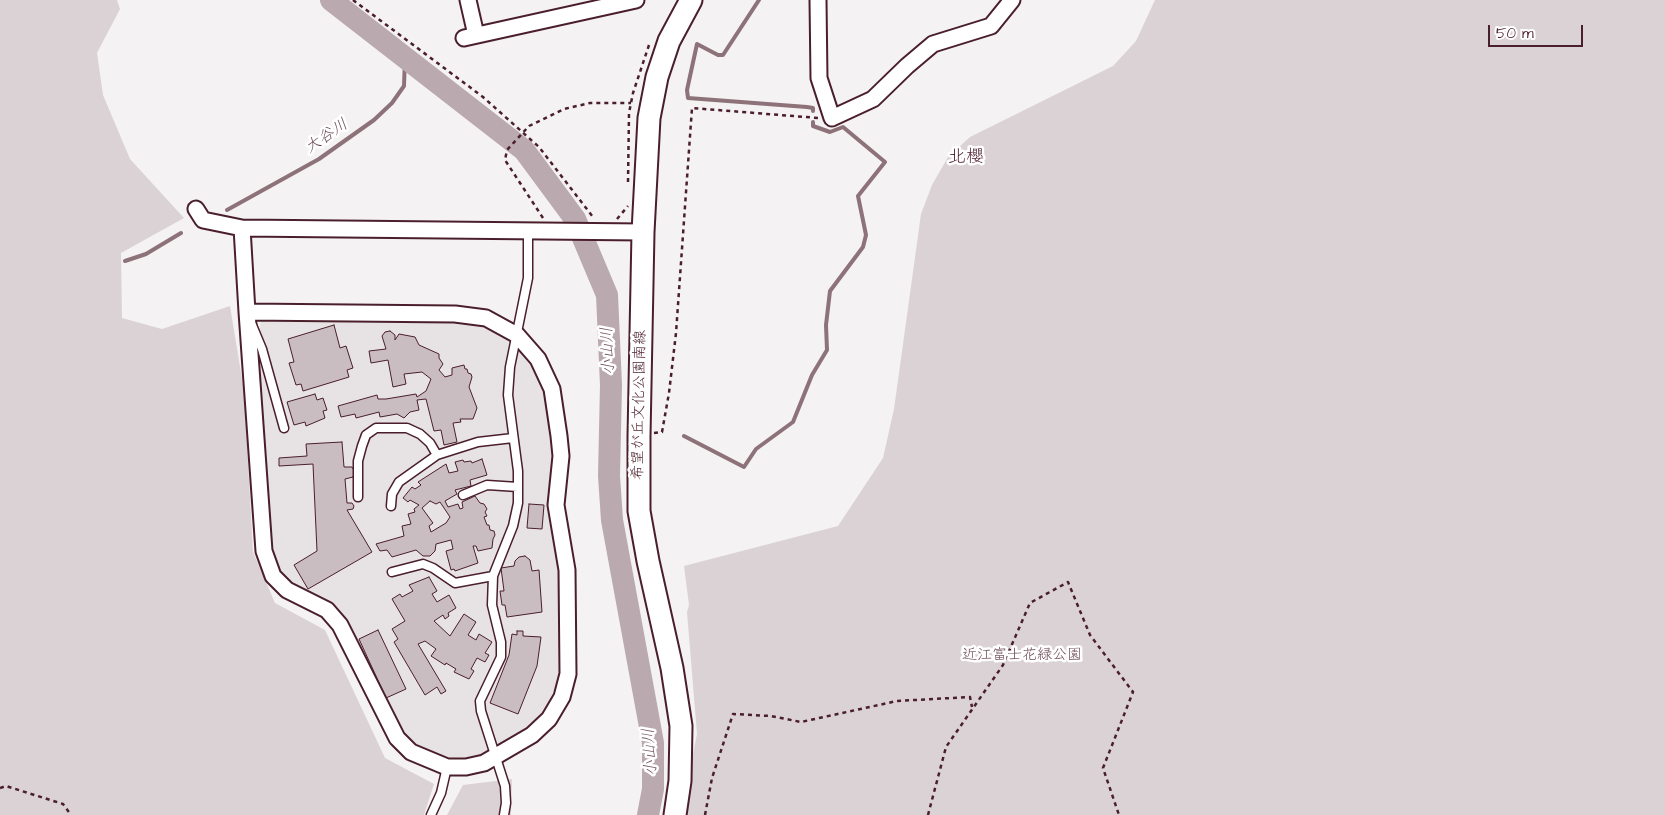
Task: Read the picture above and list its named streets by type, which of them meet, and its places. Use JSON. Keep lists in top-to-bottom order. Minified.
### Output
{"streets":{"main road":["希望が丘文化公園南線"]},"districts":["北櫻"],"water":["大谷川","小山川"],"parks":["近江富士花緑公園"],"scale_bar":"50 m"}
